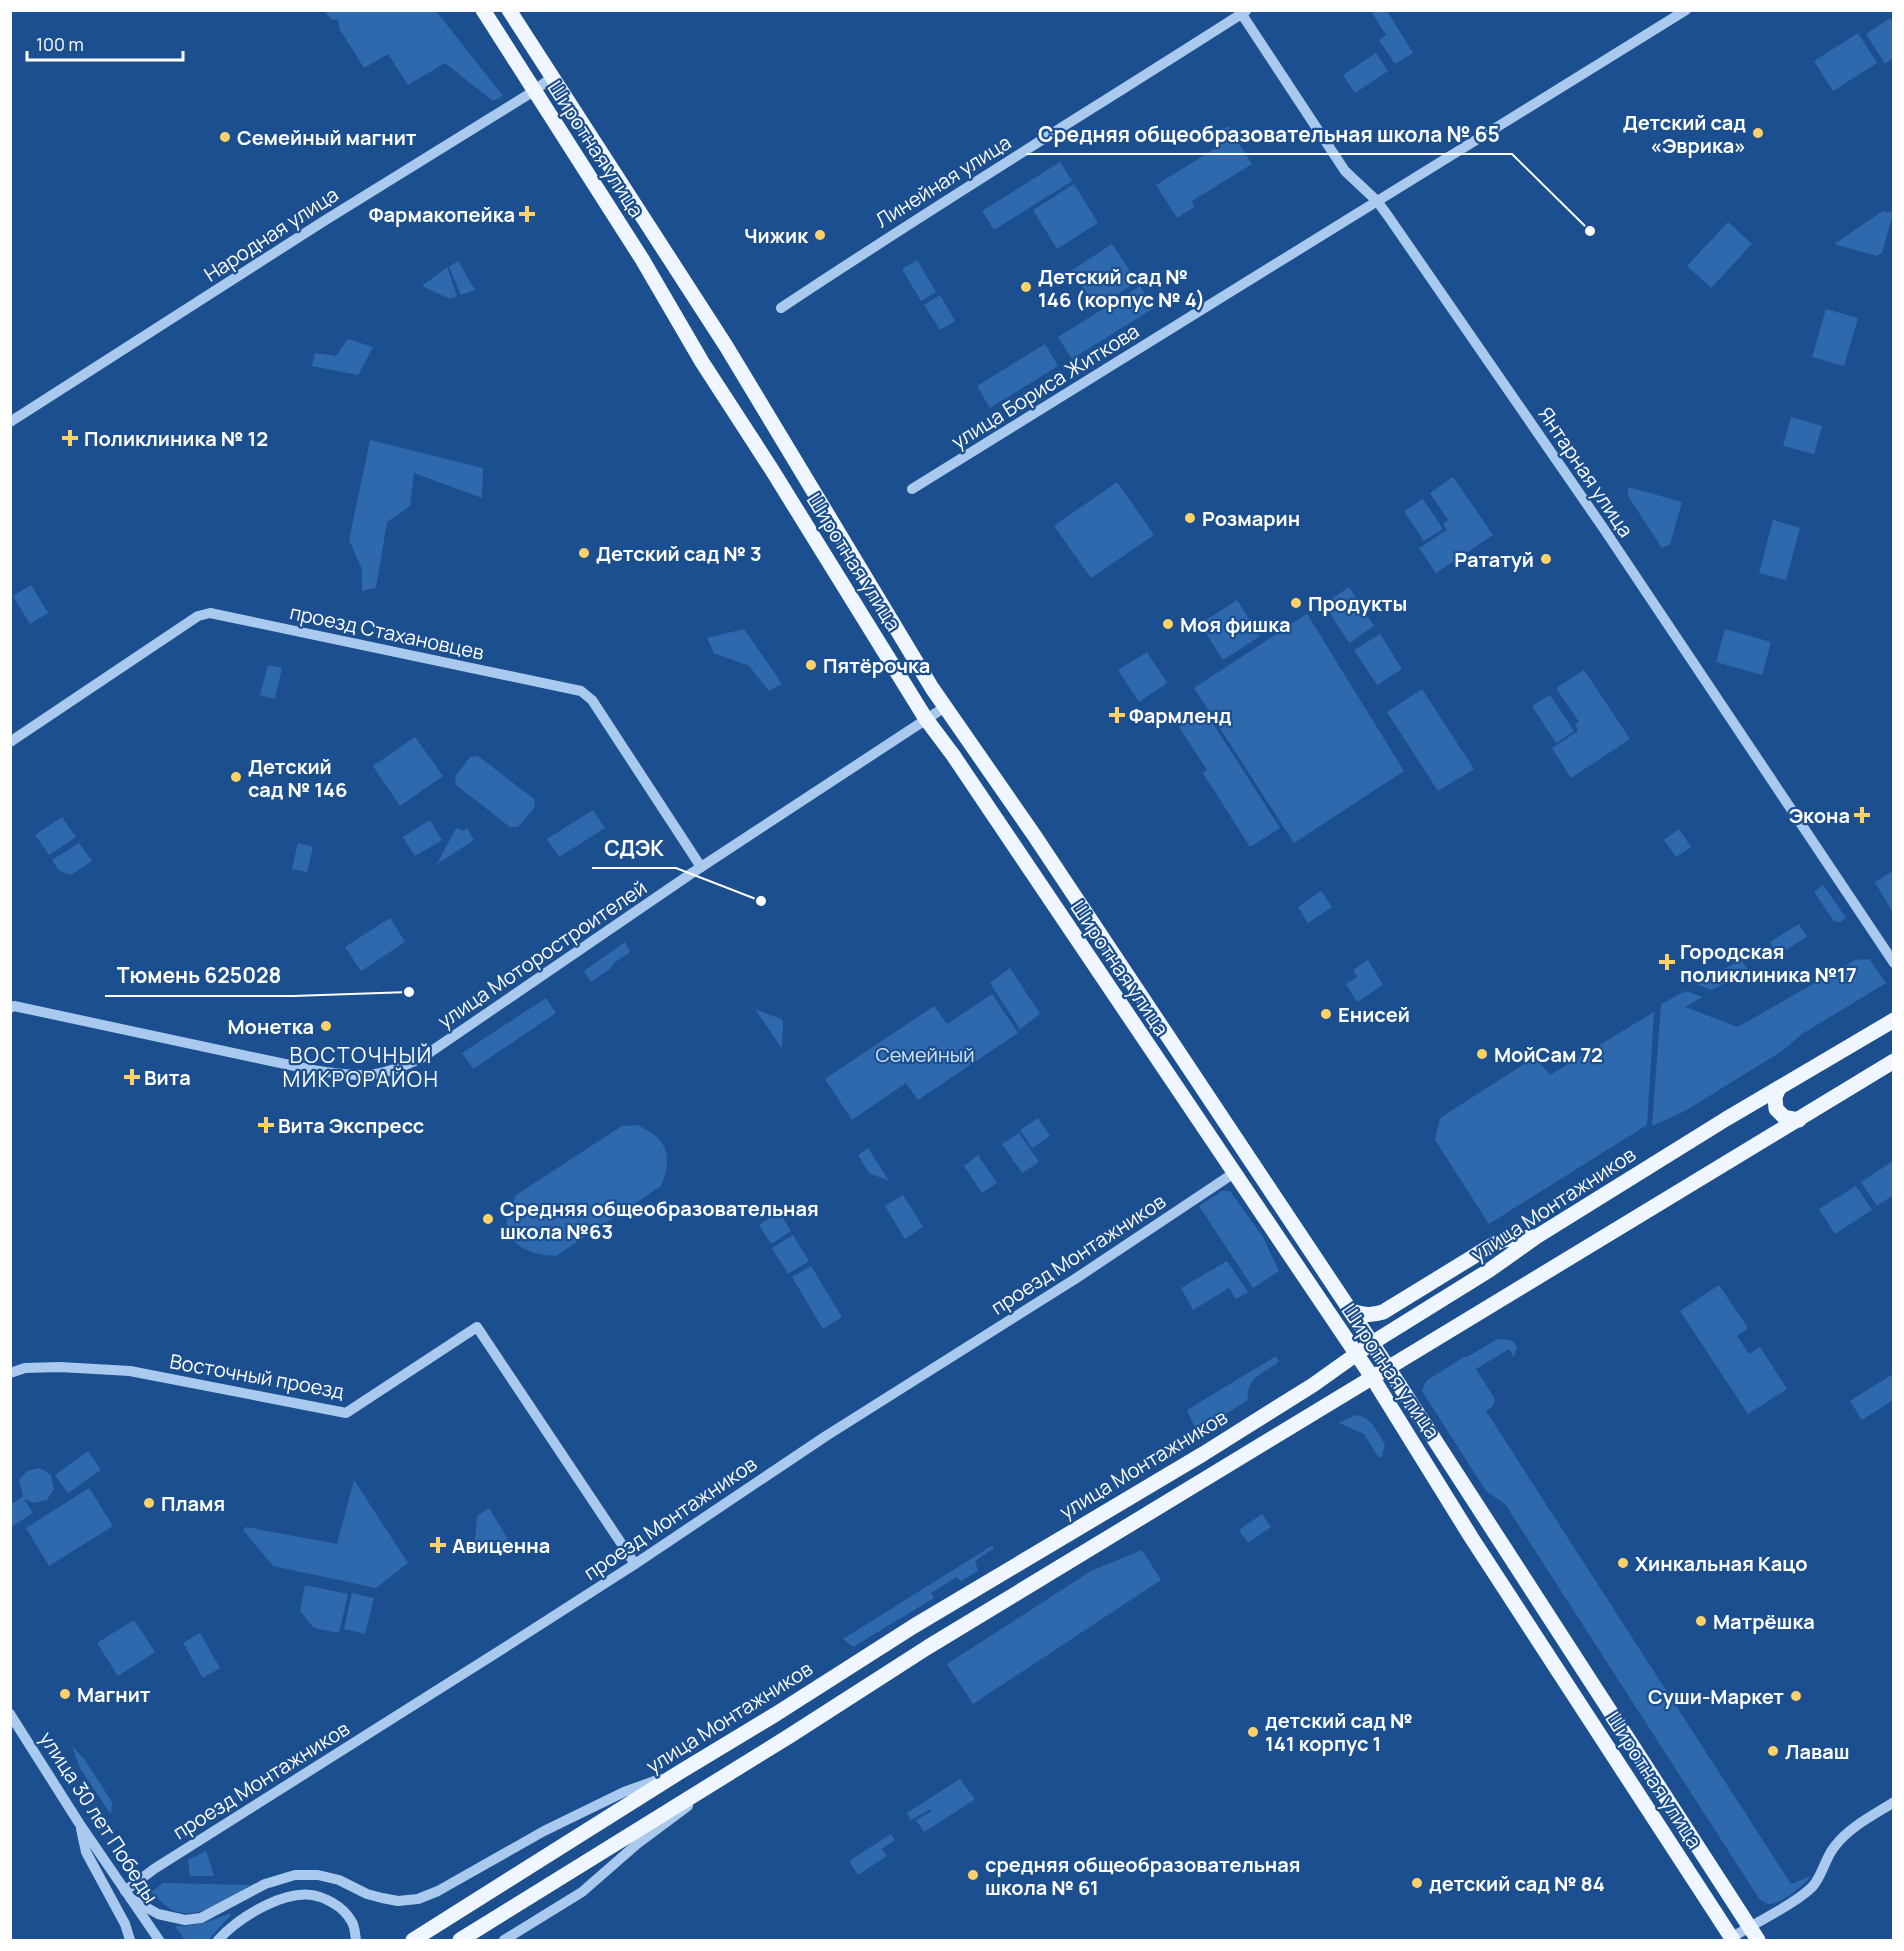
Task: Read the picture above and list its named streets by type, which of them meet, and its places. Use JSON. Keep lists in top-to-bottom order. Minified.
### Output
{"streets":{"main road":["Широтная улица","улица Монтажников"],"street":["Линейная улица","Народная улица","улица Бориса Житкова","Янтарная улица","проезд Стахановцев","улица Моторостроителей","проезд Монтажников","Восточный проезд","улица 30 лет Победы"]},"crossings":[["Широтная улица","Народная улица"],["Широтная улица","улица Моторостроителей"],["Широтная улица","улица Монтажников"],["Широтная улица","проезд Монтажников"],["Линейная улица","Янтарная улица"],["улица Бориса Житкова","Янтарная улица"],["проезд Стахановцев","улица Моторостроителей"],["проезд Монтажников","Восточный проезд"],["проезд Монтажников","улица 30 лет Победы"]],"districts":["ВОСТОЧНЫЙ МИКРОРАЙОН"],"parks":["Семейный"],"places":{"other":["Детский сад «Эврика»","Семейный магнит","Средняя общеобразовательная школа № 65","Чижик","Детский сад № 146 (корпус № 4)","Розмарин","Детский сад № 3","Рататуй","Продукты","Моя фишка","Пятёрочка","Детский сад № 146","СДЭК","Тюмень 625028","Енисей","Монетка","МойСам 72","Средняя общеобразовательная школа №63","Пламя","Хинкальная Кацо","Матрёшка","Магнит","Суши-Маркет","детский сад № 141 корпус 1","Лаваш","средняя общеобразовательная школа № 61","детский сад № 84"],"health":["Фармакопейка","Поликлиника № 12","Фармленд","Экона","Городская поликлиника №17","Вита","Вита Экспресс","Авиценна"]},"scale_bar":"100 m"}
